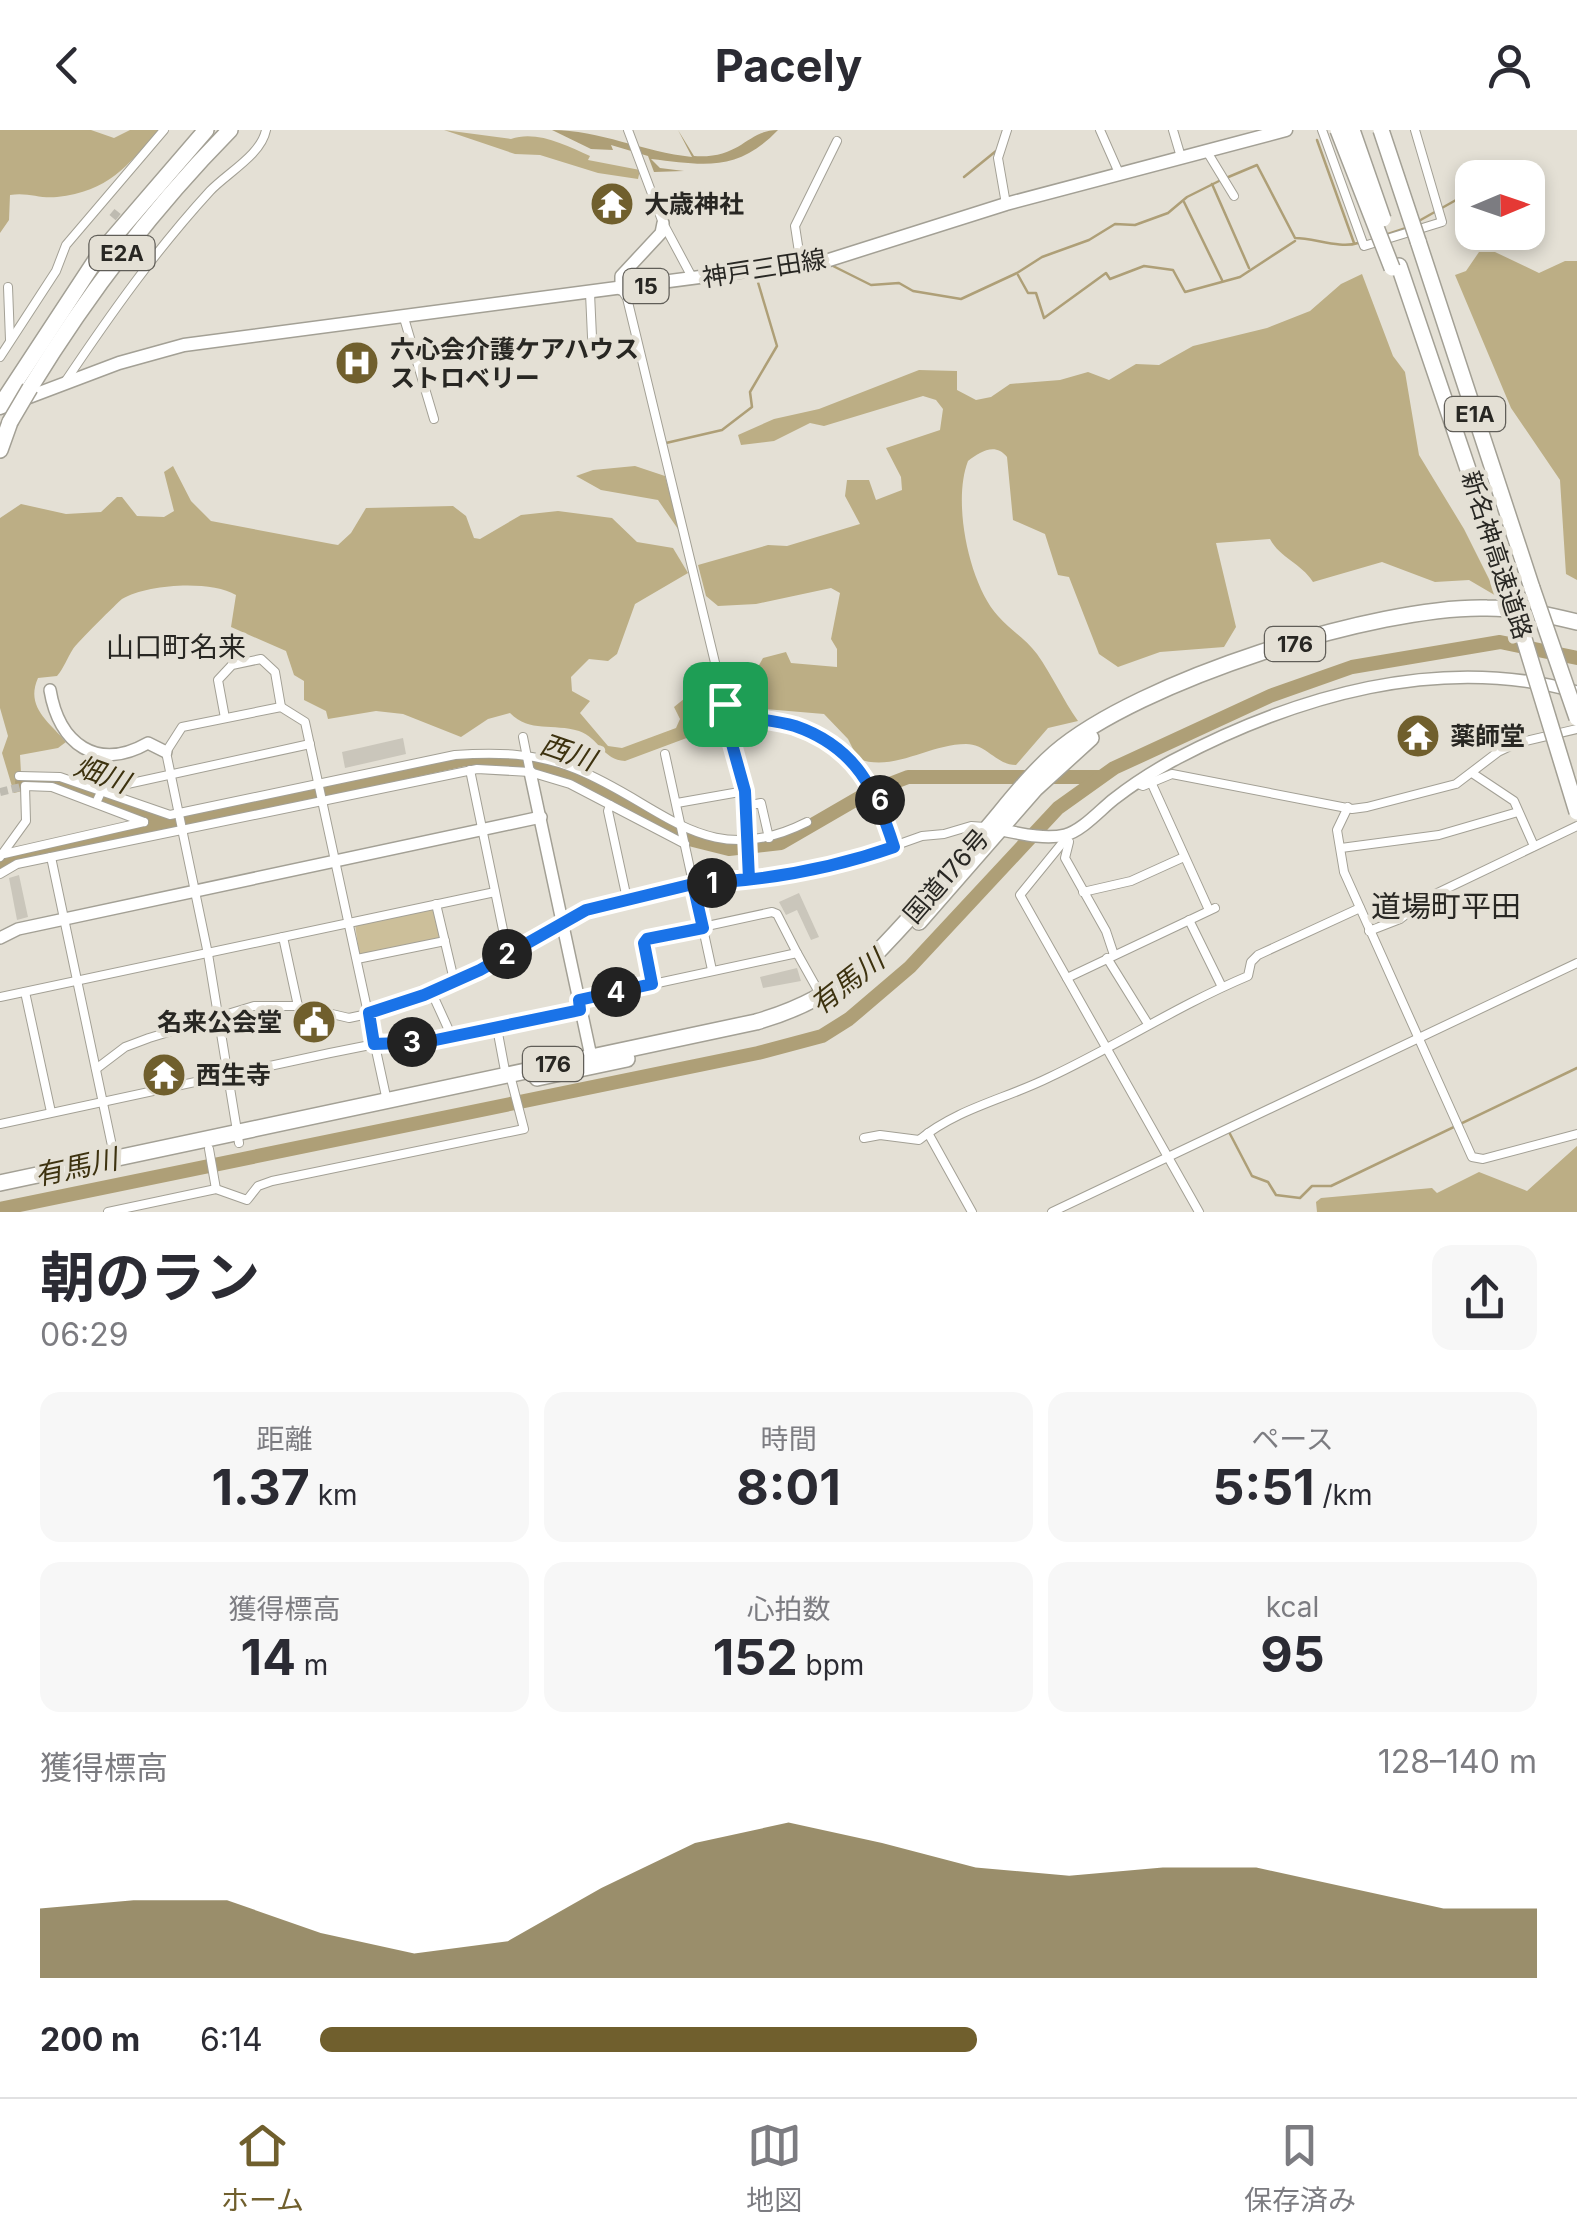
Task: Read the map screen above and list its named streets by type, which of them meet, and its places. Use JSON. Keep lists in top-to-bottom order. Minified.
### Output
{"streets":{"highway":["E2A","E1A","新名神高速道路","176","国道176号"],"main road":["神戸三田線","15"]},"crossings":[["E2A","神戸三田線"]],"districts":["山口町名来","道場町平田"],"water":["西川","畑川","有馬川"],"places":{"temple":["大歳神社","薬師堂","西生寺"],"hospital":["六心会介護ケアハウス ストロベリー"],"public building":["名来公会堂"]},"north":"right","page":{"header":"Pacely","pins":["6","1","2","4","3"],"heading":["朝のラン","06:29"],"stats":[["距離","1.37 km"],["時間","8:01"],["ペース","5:51 /km"],["獲得標高","14 m"],["心拍数","152 bpm"],["kcal","95"]],"chart":["獲得標高","128–140 m"],"list":[{"name":"200 m","note":"6:14"}],"tabs":["ホーム","地図","保存済み"]}}
